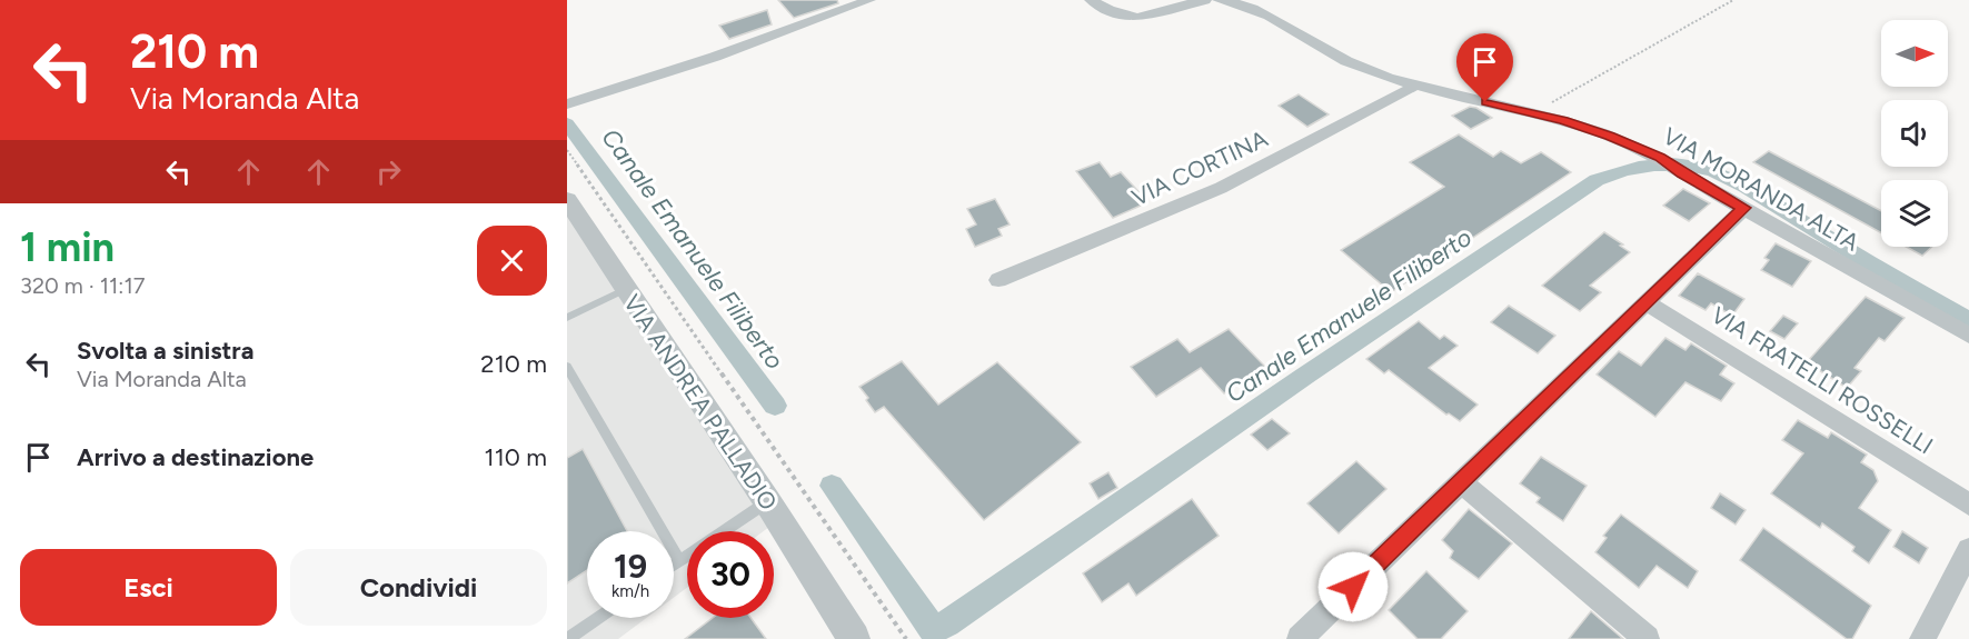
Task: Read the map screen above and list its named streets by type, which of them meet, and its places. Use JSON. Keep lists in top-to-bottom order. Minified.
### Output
{"streets":{"street":["VIA CORTINA","VIA MORANDA ALTA","VIA FRATELLI ROSSELLI","VIA ANDREA PALLADIO"]},"crossings":[["VIA CORTINA","VIA MORANDA ALTA"]],"water":["Canale Emanuele Filiberto"],"north":"right","page":{"turn":["210 m","Via Moranda Alta"],"heading":["1 min","320 m · 11:17"],"list":[{"name":"Svolta a sinistra","note":"Via Moranda Alta","value":"210 m"},{"name":"Arrivo a destinazione","value":"110 m"}],"speed":"19 km/h","limit":"30","buttons":["Esci","Condividi"]}}
